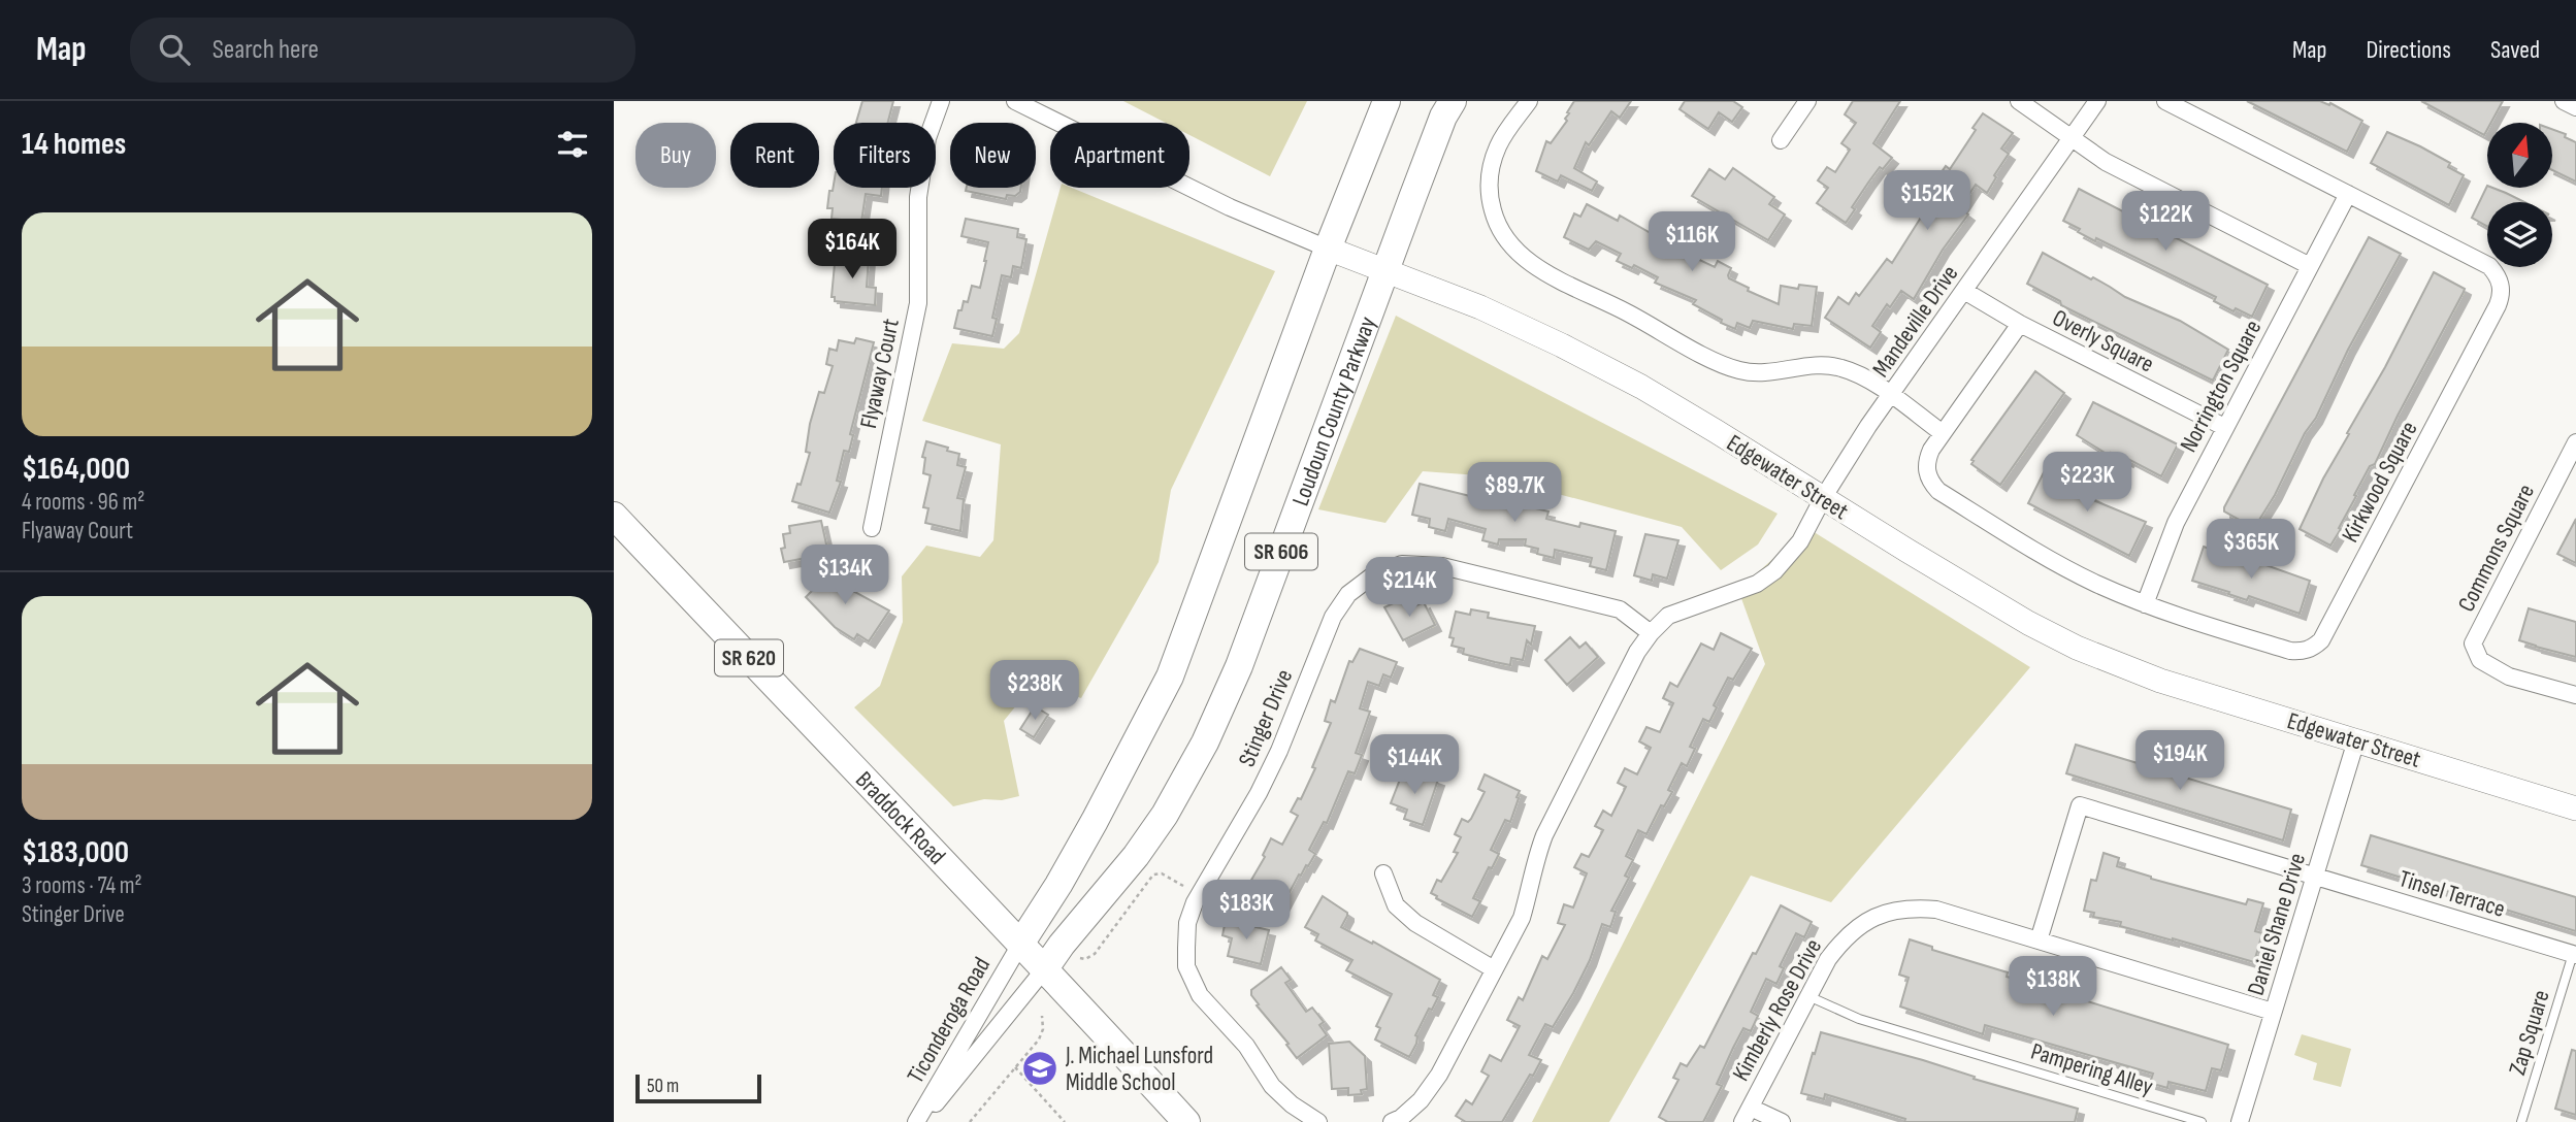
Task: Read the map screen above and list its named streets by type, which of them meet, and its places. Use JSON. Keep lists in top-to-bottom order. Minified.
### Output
{"streets":{"main road":["Loudoun County Parkway","SR 606","SR 620","Braddock Road"],"street":["Mandeville Drive","Overly Square","Flyaway Court","Norrington Square","Edgewater Street","Kirkwood Square","Commons Square","Stinger Drive","Tinsel Terrace","Daniel Shane Drive","Kimberly Rose Drive","Ticonderoga Road"],"lane":["Zap Square","Pampering Alley"]},"crossings":[["Mandeville Drive","Overly Square"],["Mandeville Drive","Edgewater Street"],["Overly Square","Norrington Square"],["Overly Square","Kirkwood Square"],["Norrington Square","Kirkwood Square"],["Loudoun County Parkway","Edgewater Street"],["Loudoun County Parkway","Braddock Road"],["Loudoun County Parkway","Ticonderoga Road"],["Edgewater Street","SR 606"],["Edgewater Street","Daniel Shane Drive"],["SR 606","Braddock Road"],["SR 606","Ticonderoga Road"],["Braddock Road","Ticonderoga Road"],["Tinsel Terrace","Daniel Shane Drive"],["Tinsel Terrace","Kimberly Rose Drive"],["Tinsel Terrace","Zap Square"],["Daniel Shane Drive","Kimberly Rose Drive"],["Kimberly Rose Drive","Pampering Alley"]],"places":{"school or university":["J. Michael Lunsford Middle School"]},"scale_bar":"50 m","north":"top","page":{"header":"Map","search":"Search here","nav":["Map","Directions","Saved"],"heading":"14 homes","chip":["Buy","Rent","Filters","New","Apartment"],"price":["$152K","$122K","$116K","$164K","$223K","$89.7K","$365K","$134K","$214K","$238K","$194K","$144K","$183K","$138K"],"list":[{"name":"$164,000","note":"4 rooms · 96 m² · Flyaway Court"},{"name":"$183,000","note":"3 rooms · 74 m² · Stinger Drive"}],"scale":"50 m"}}
